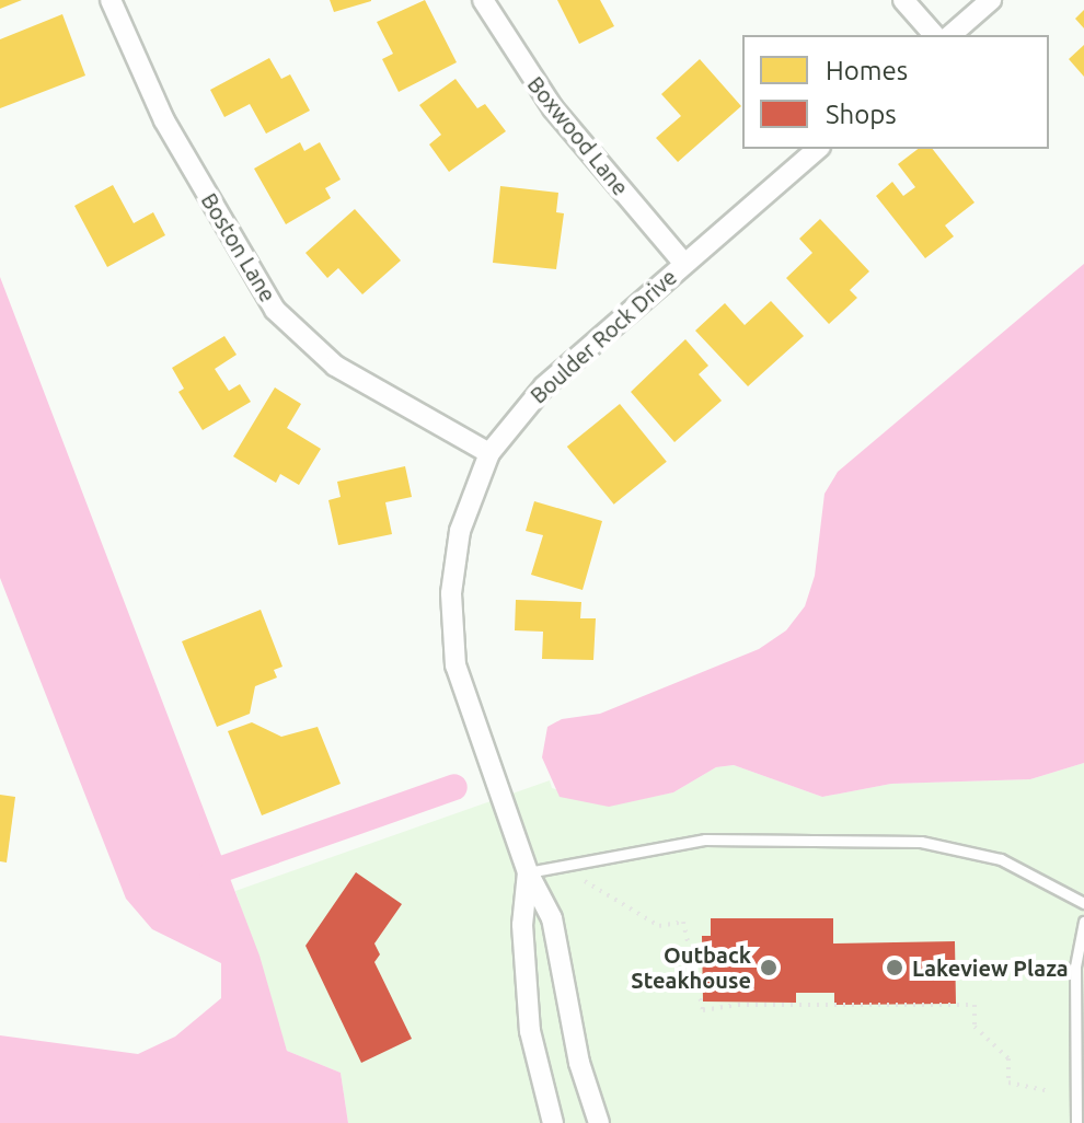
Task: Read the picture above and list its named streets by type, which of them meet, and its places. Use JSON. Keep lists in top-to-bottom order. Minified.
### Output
{"streets":{"street":["Boxwood Lane","Boston Lane","Boulder Rock Drive"]},"crossings":[["Boxwood Lane","Boulder Rock Drive"],["Boston Lane","Boulder Rock Drive"]],"places":["Outback Steakhouse","Lakeview Plaza"],"legend":["Homes","Shops"]}
